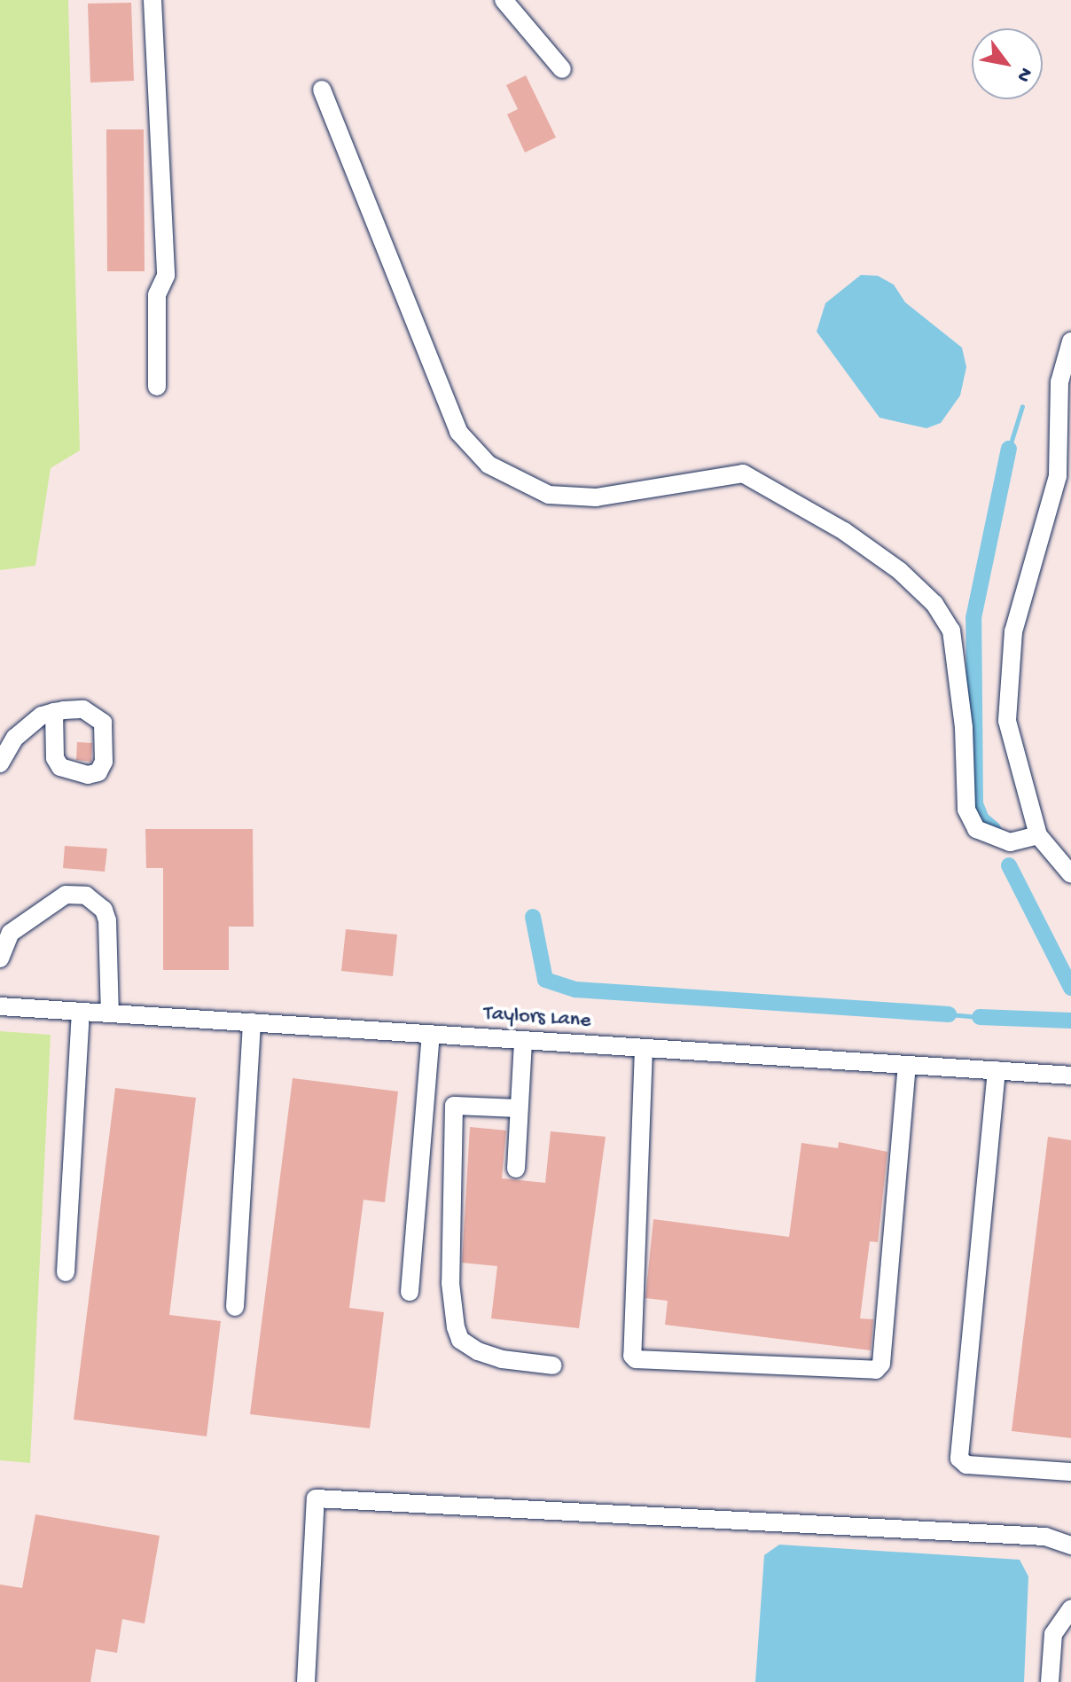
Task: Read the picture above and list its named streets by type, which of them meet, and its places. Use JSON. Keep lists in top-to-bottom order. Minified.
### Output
{"streets":{"street":["Taylors Lane"]},"north":"bottom right"}
